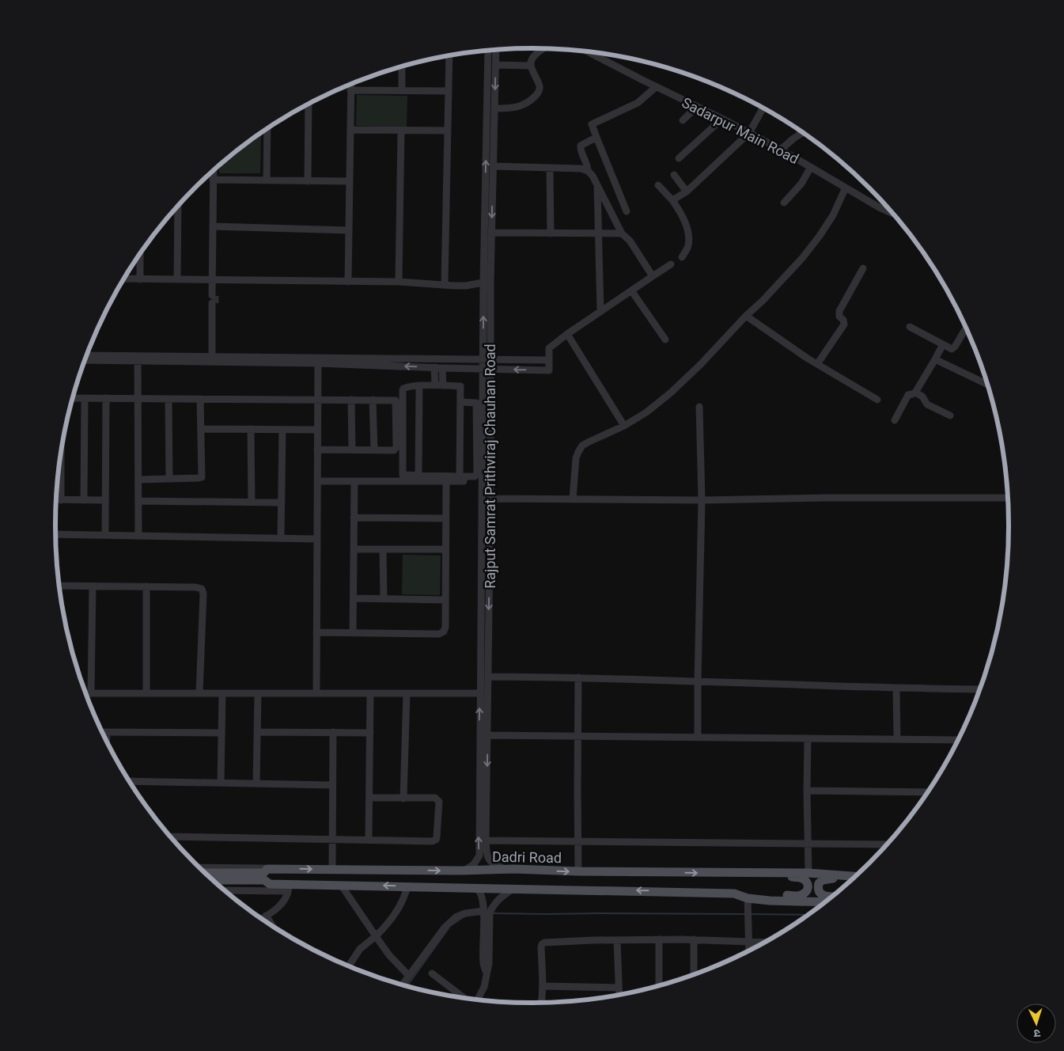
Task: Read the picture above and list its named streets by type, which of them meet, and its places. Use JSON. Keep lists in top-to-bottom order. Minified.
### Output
{"streets":{"main road":["Dadri Road"],"street":["Sadarpur Main Road","Rajput Samrat Prithviraj Chauhan Road"]},"crossings":[["Rajput Samrat Prithviraj Chauhan Road","Dadri Road"]],"north":"bottom"}
